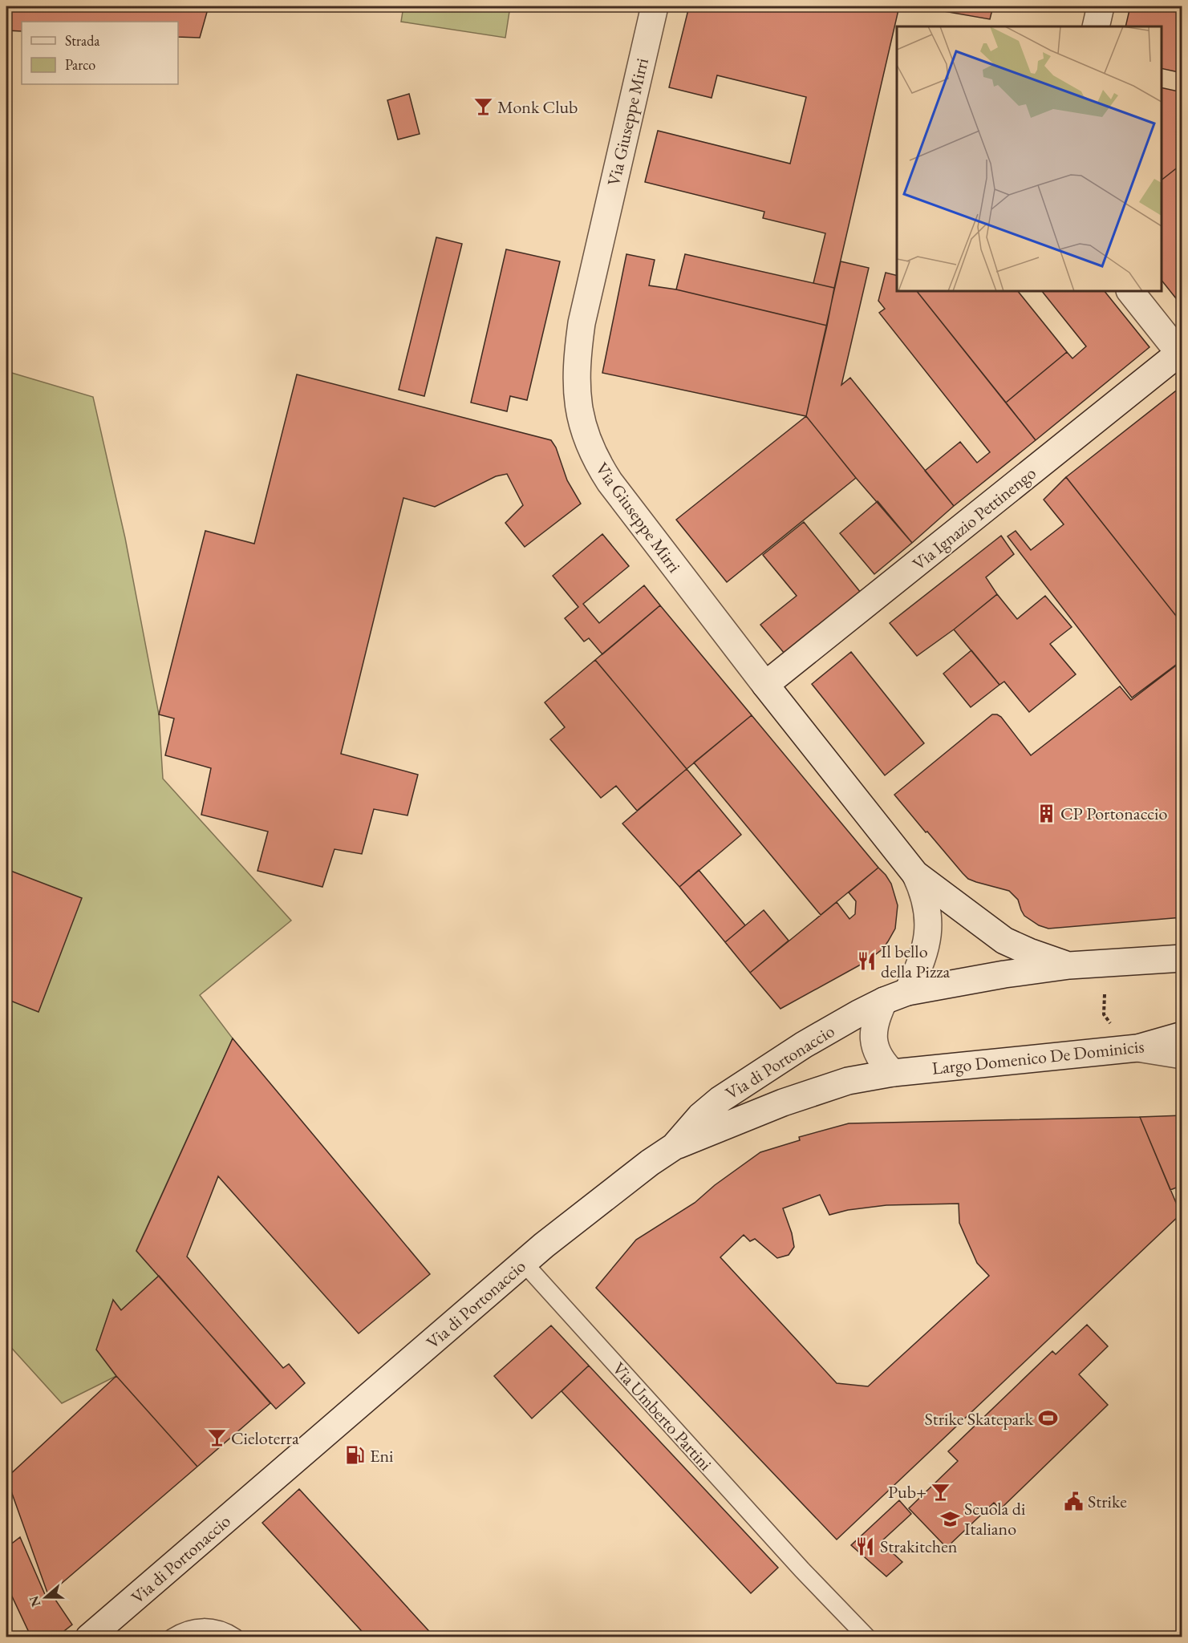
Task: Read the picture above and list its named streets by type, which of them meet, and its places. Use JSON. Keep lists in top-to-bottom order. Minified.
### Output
{"streets":{"main road":["Via Giuseppe Mirri","Via Ignazio Pettinengo","Largo Domenico De Dominicis","Via di Portonaccio"],"lane":["Via Umberto Partini"]},"crossings":[["Via Giuseppe Mirri","Via Ignazio Pettinengo"],["Via Giuseppe Mirri","Via di Portonaccio"],["Largo Domenico De Dominicis","Via di Portonaccio"],["Via di Portonaccio","Via Umberto Partini"]],"places":{"bar":["Monk Club","Cieloterra","Pub+"],"building":["CP Portonaccio"],"restaurant":["Il bello della Pizza","Strakitchen"],"sports":["Strike Skatepark"],"fuel station":["Eni"],"public building":["Strike"],"school or university":["Scuola di Italiano"]},"legend":["Strada","Parco"],"north":"left"}
